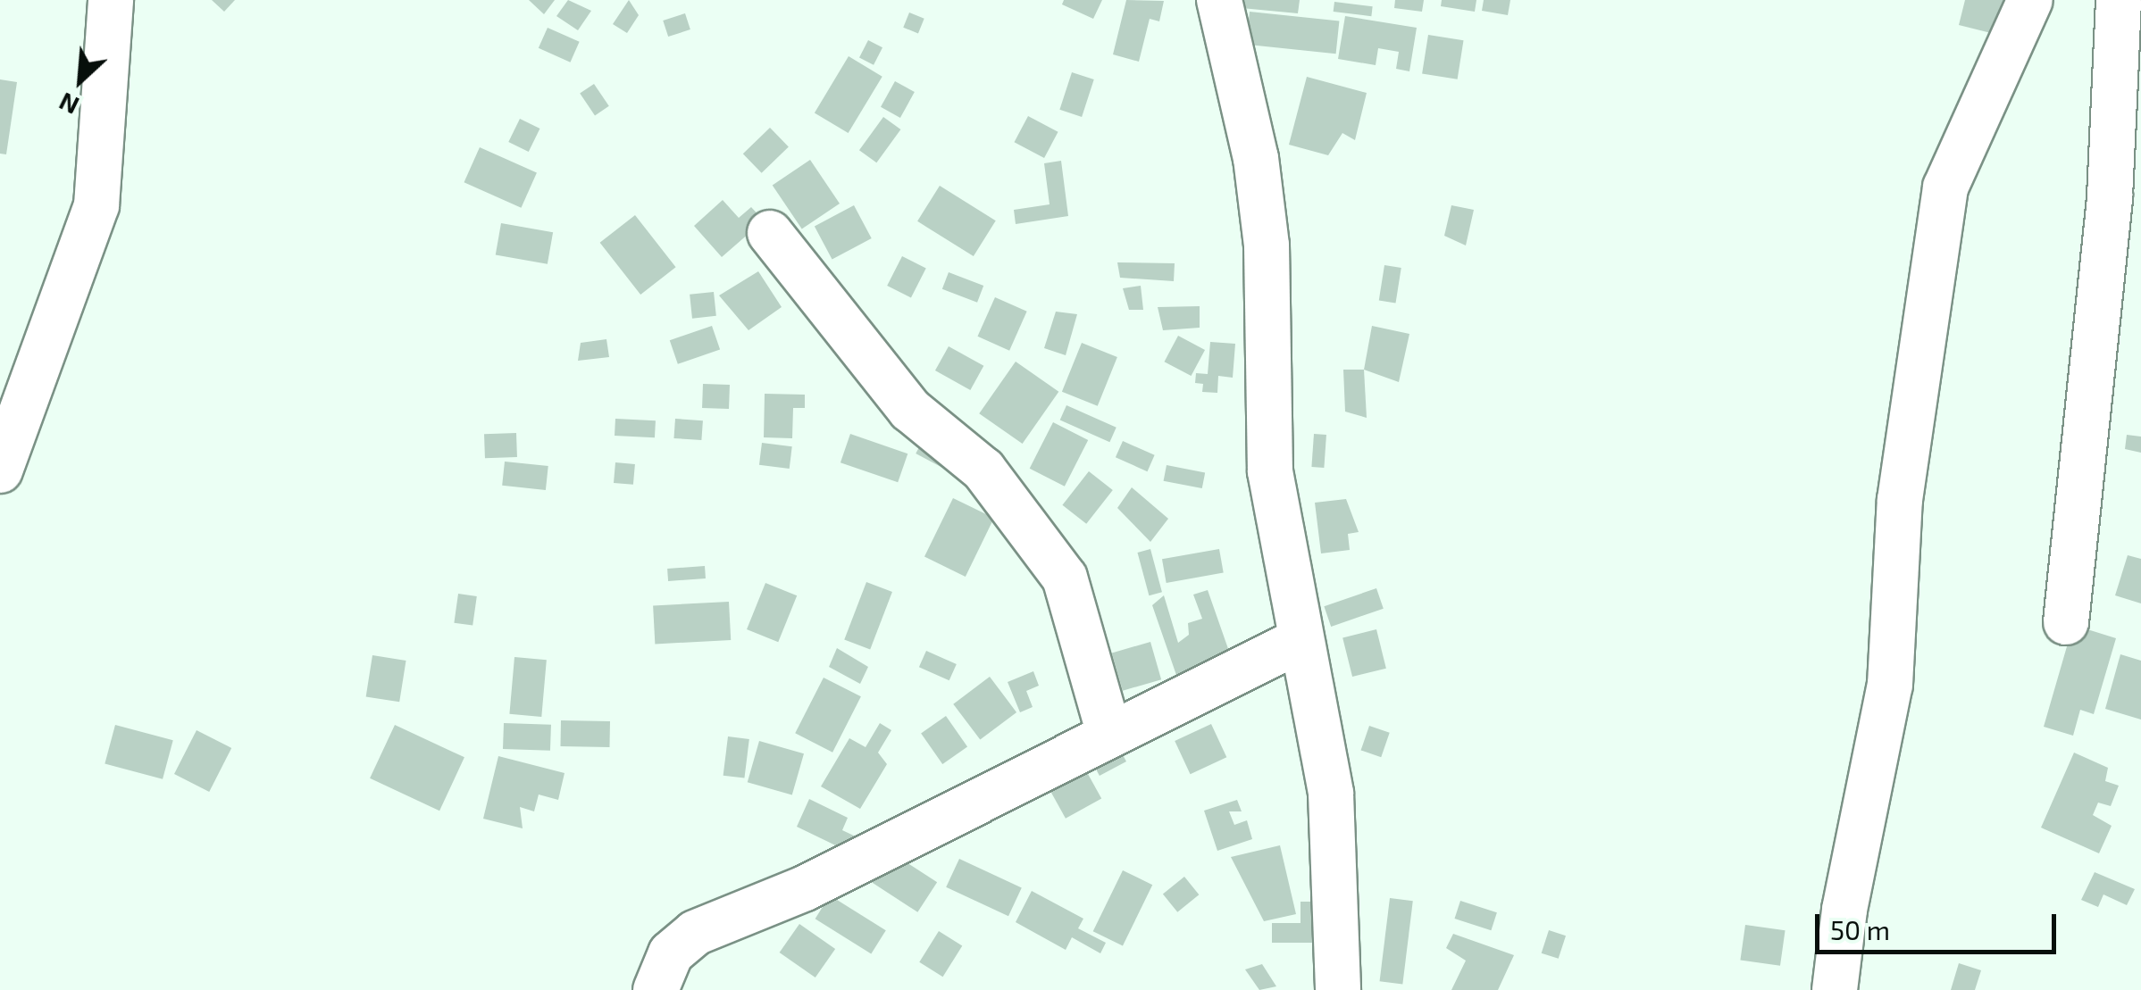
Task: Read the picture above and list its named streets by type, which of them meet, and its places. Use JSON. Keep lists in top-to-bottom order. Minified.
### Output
{"scale_bar":"50 m","north":"bottom left"}
